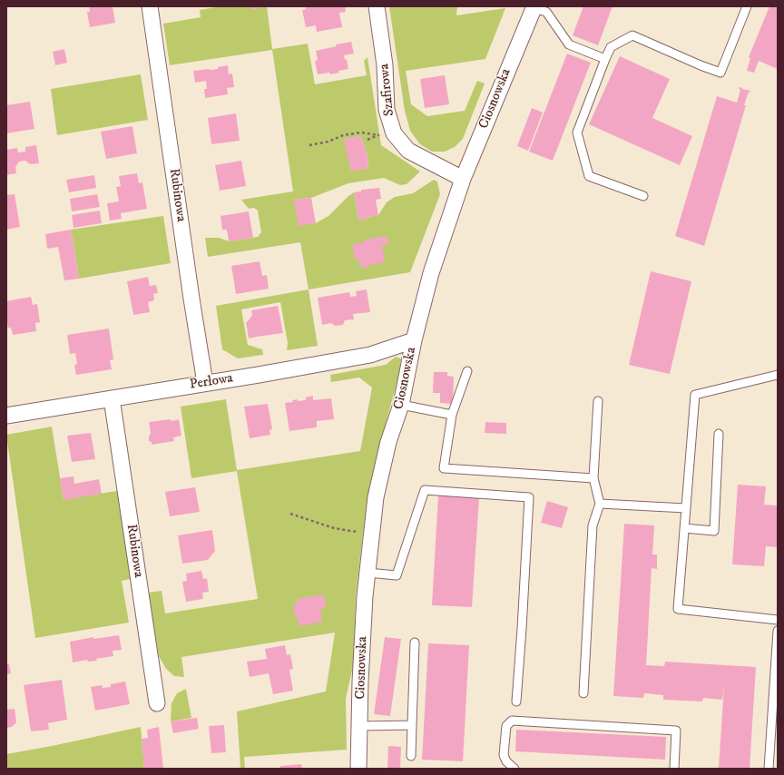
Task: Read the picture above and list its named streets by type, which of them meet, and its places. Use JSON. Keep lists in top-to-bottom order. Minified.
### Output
{"streets":{"street":["Szafirowa","Ciosnowska","Rubinowa","Perłowa"]},"crossings":[["Szafirowa","Ciosnowska"],["Ciosnowska","Perłowa"],["Rubinowa","Perłowa"]]}
